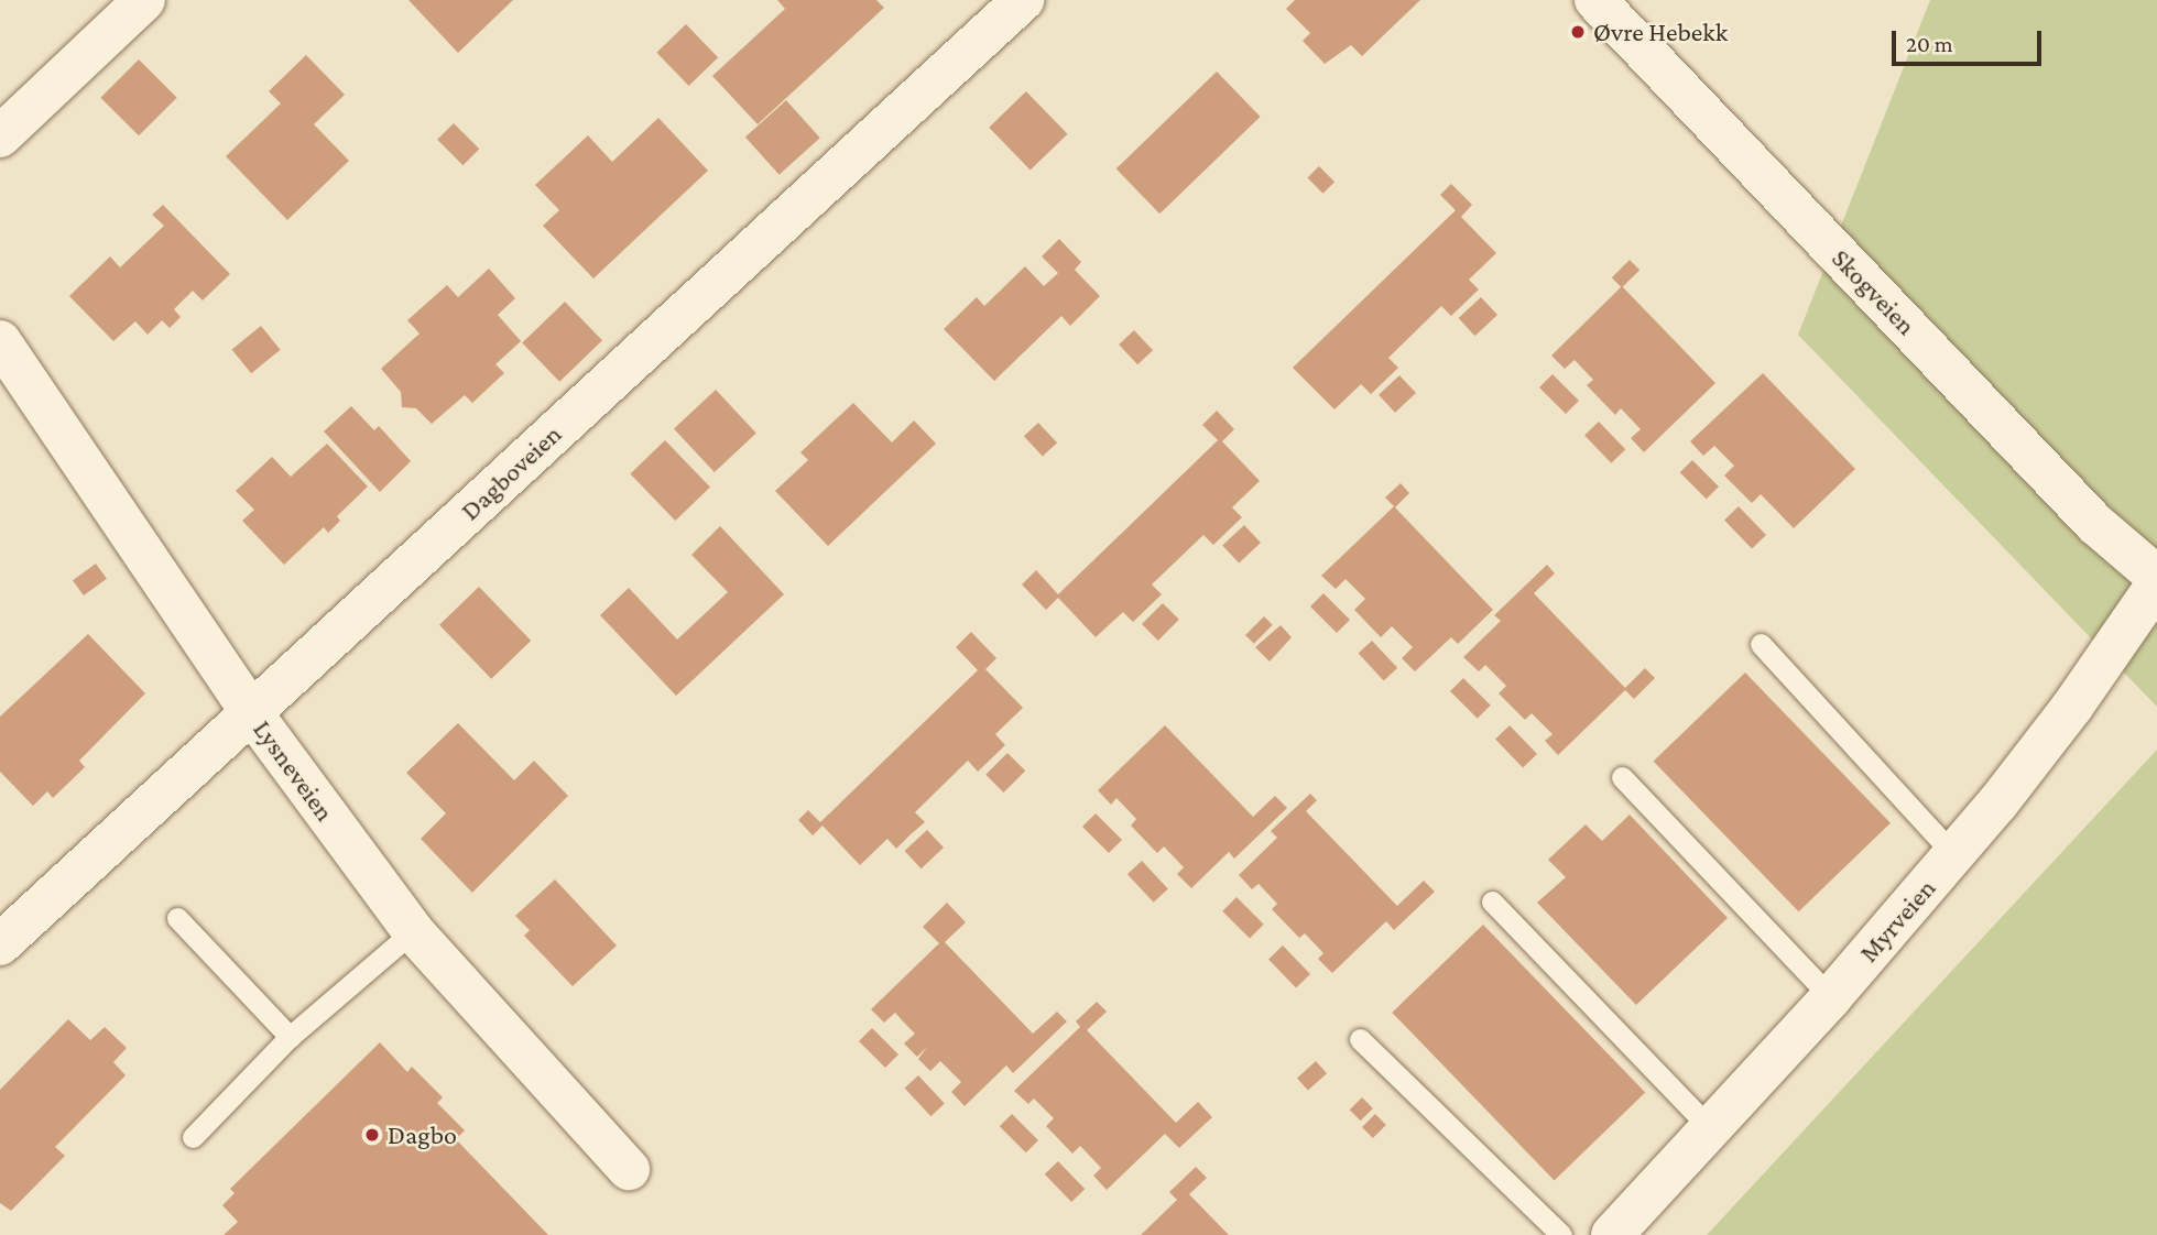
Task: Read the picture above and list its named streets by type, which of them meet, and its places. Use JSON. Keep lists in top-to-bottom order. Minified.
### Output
{"streets":{"street":["Skogveien","Dagboveien","Lysneveien","Myrveien"]},"crossings":[["Dagboveien","Lysneveien"]],"places":["Øvre Hebekk","Dagbo"],"scale_bar":"20 m"}
